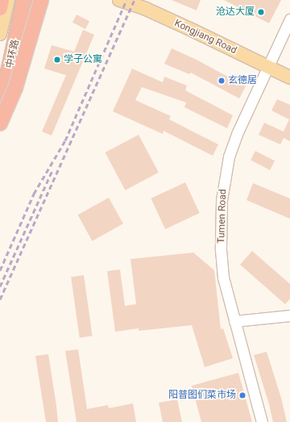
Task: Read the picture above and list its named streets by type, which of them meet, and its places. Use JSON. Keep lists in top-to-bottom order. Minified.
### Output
{"streets":{"highway":["中环路"],"main road":["Kongjiang Road"],"street":["Tumen Road"]},"crossings":[["Kongjiang Road","Tumen Road"]],"places":["沧达大厦","学子公寓","玄德居","阳普图们菜市场"]}
